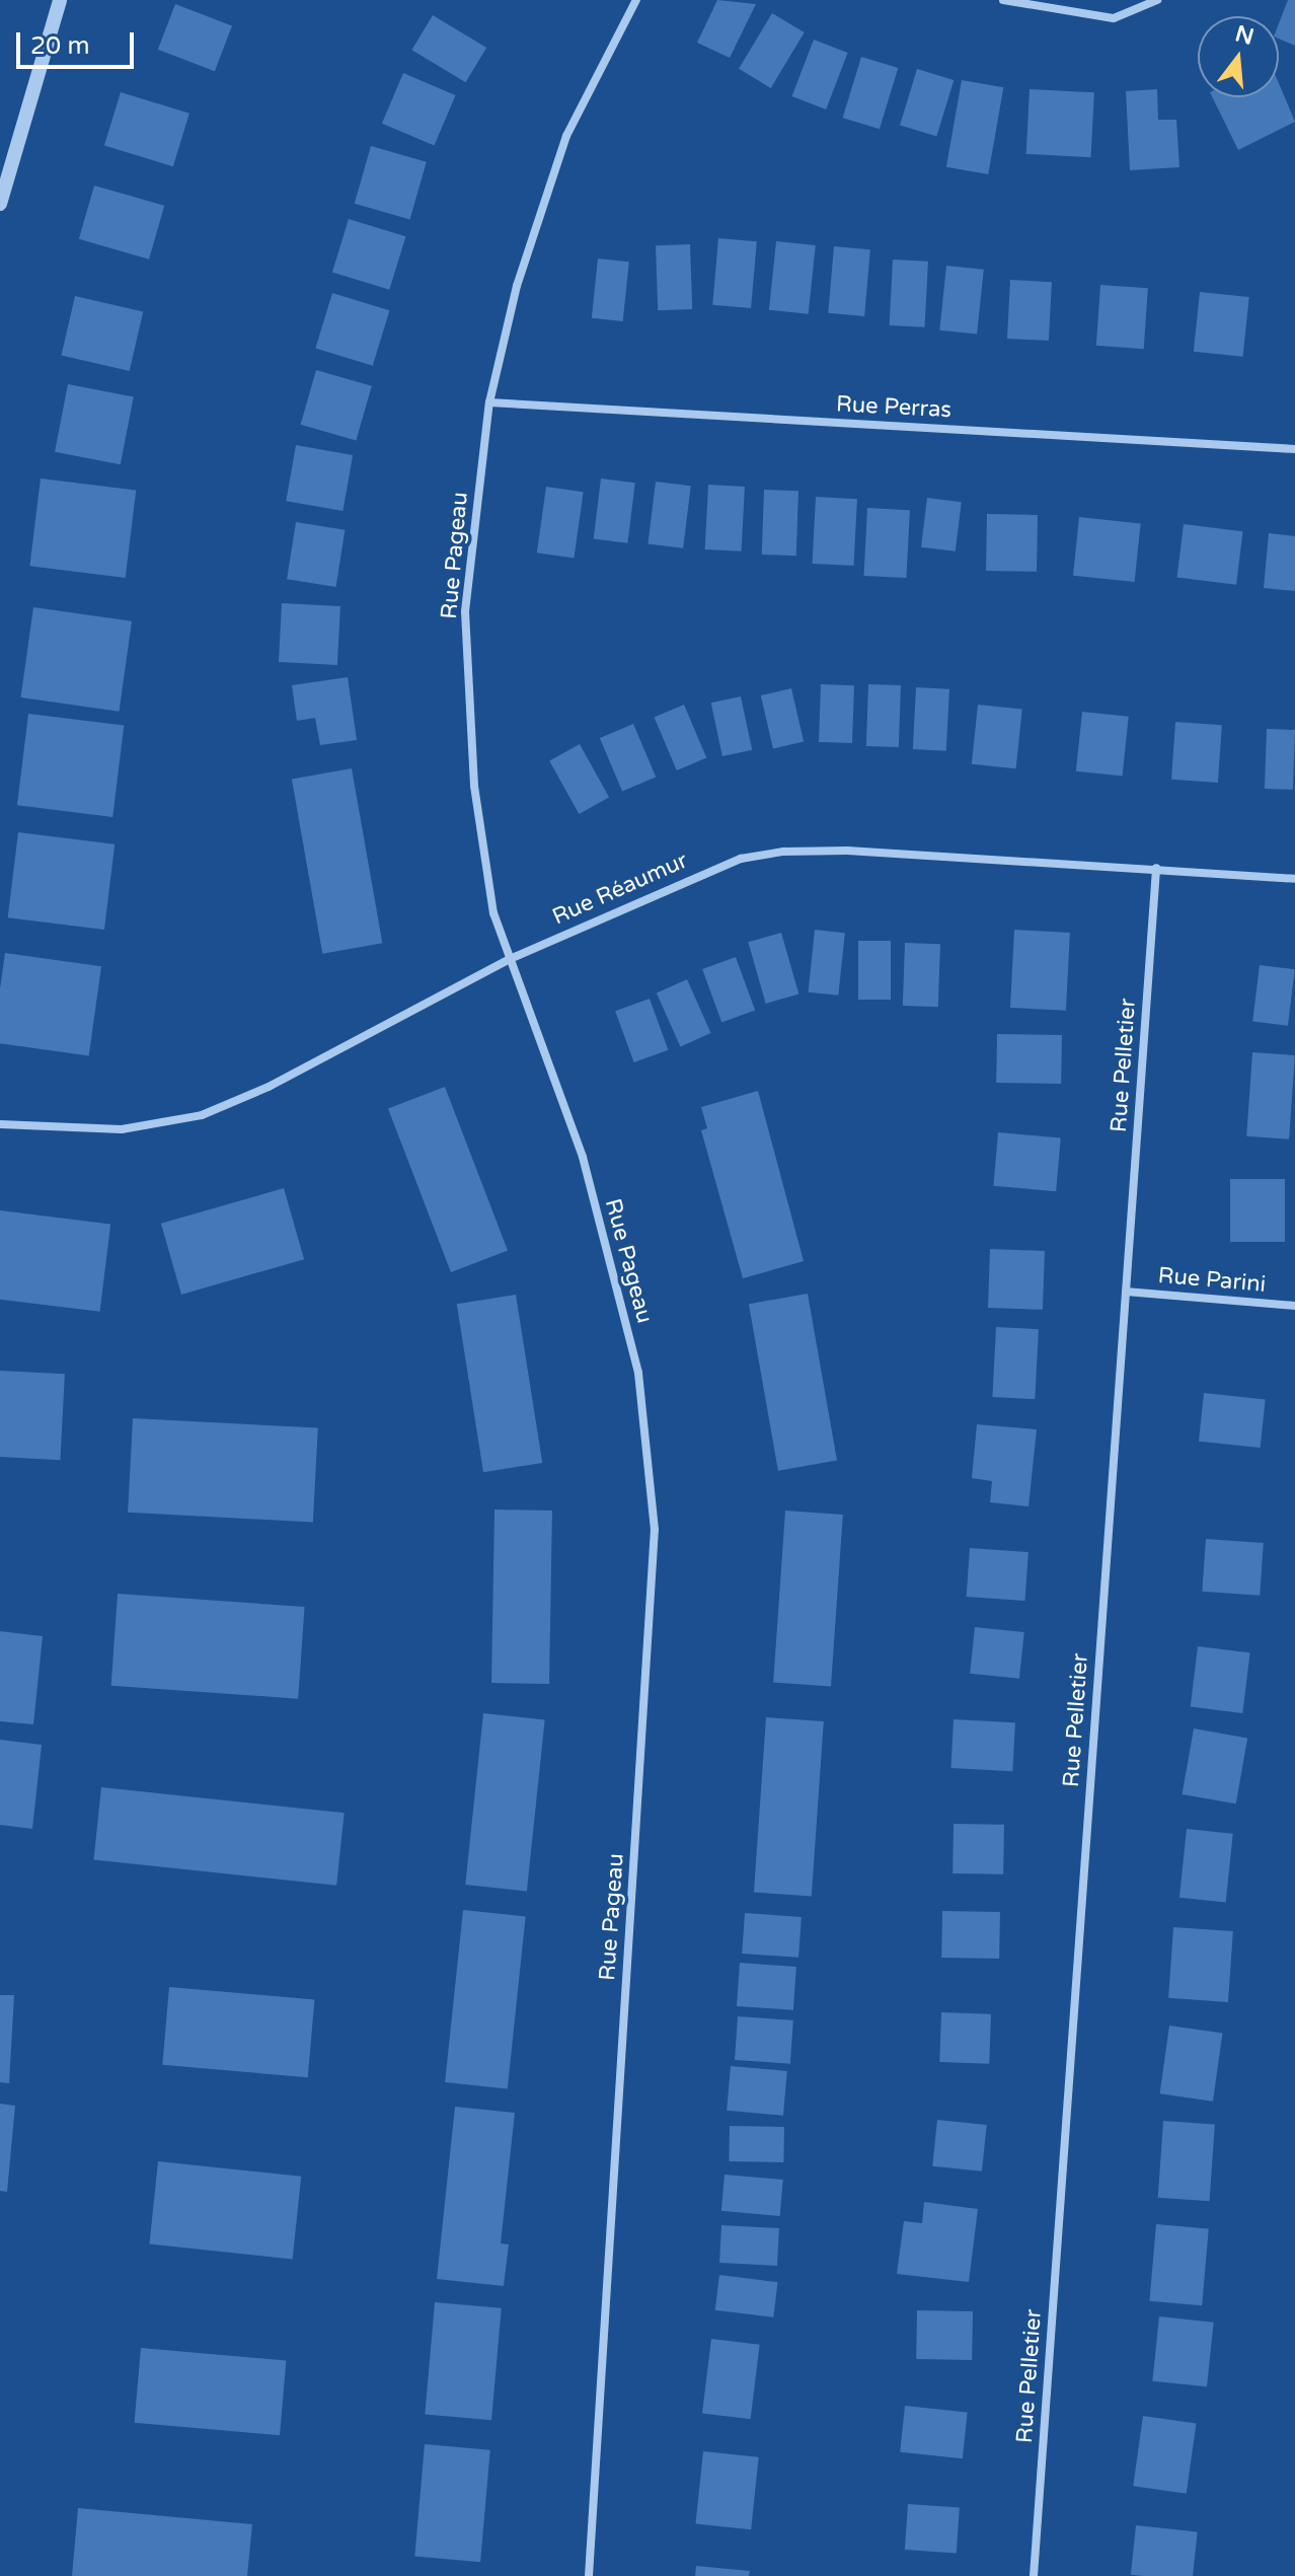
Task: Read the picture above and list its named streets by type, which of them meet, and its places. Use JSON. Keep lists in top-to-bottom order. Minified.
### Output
{"streets":{"street":["Rue Perras","Rue Pageau","Rue Réaumur","Rue Pelletier","Rue Parini"]},"crossings":[["Rue Perras","Rue Pageau"],["Rue Pageau","Rue Réaumur"],["Rue Réaumur","Rue Pelletier"],["Rue Pelletier","Rue Parini"]],"scale_bar":"20 m","north":"top"}
